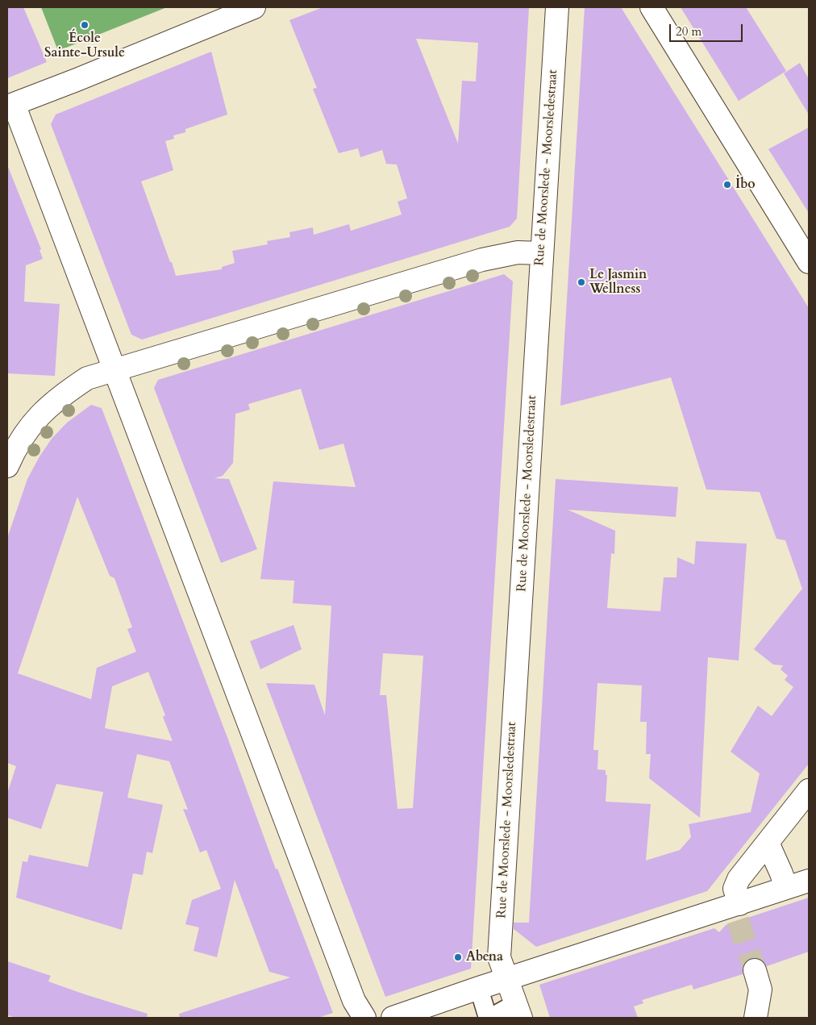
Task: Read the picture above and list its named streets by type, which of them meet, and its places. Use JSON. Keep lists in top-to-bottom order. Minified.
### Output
{"streets":{"street":["Rue de Moorslede - Moorsledestraat"]},"places":["École Sainte-Ursule","İbo","Le Jasmin Wellness","Abena"],"scale_bar":"20 m"}
